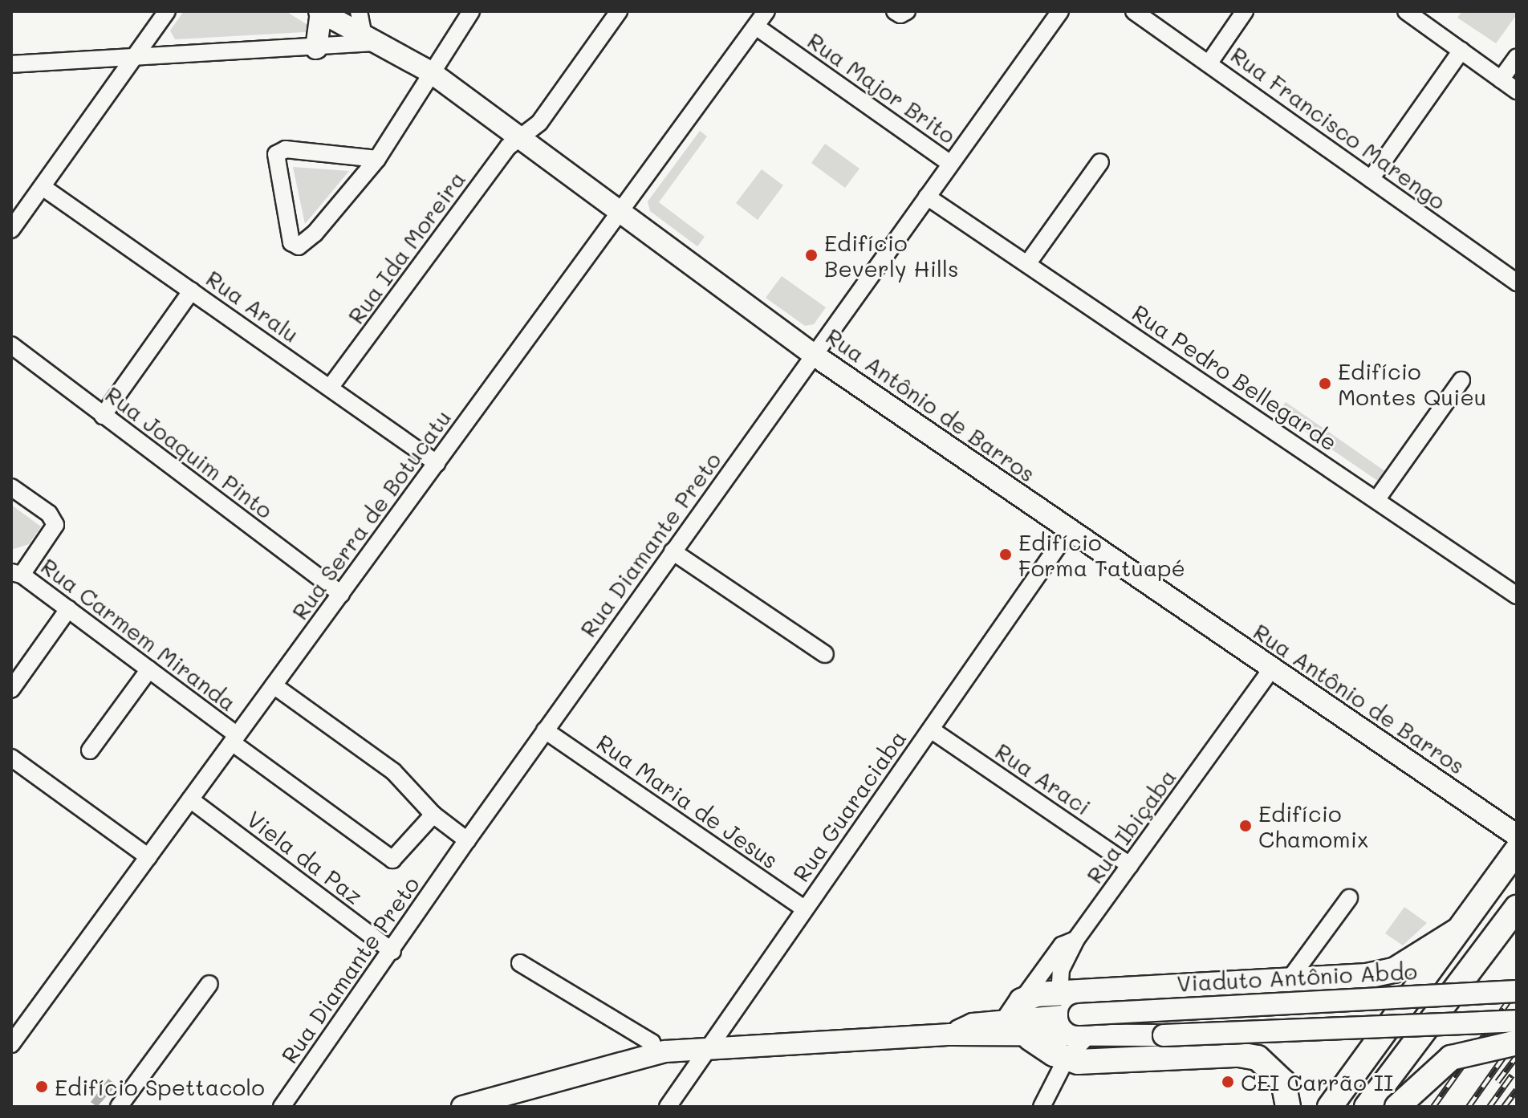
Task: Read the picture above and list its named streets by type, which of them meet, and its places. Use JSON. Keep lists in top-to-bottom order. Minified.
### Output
{"streets":{"main road":["Rua Antônio de Barros","Viaduto Antônio Abdo"],"street":["Rua Major Brito","Rua Francisco Marengo","Rua Ida Moreira","Rua Aralu","Rua Pedro Bellegarde","Rua Joaquim Pinto","Rua Serra de Botucatu","Rua Diamante Preto","Rua Carmem Miranda","Rua Araci","Rua Maria de Jesus","Rua Guaraciaba","Rua Ibiçaba","Viela da Paz"]},"crossings":[["Rua Major Brito","Rua Serra de Botucatu"],["Rua Major Brito","Rua Diamante Preto"],["Rua Ida Moreira","Rua Aralu"],["Rua Ida Moreira","Rua Antônio de Barros"],["Rua Aralu","Rua Serra de Botucatu"],["Rua Pedro Bellegarde","Rua Diamante Preto"],["Rua Antônio de Barros","Rua Serra de Botucatu"],["Rua Antônio de Barros","Rua Diamante Preto"],["Rua Antônio de Barros","Rua Guaraciaba"],["Rua Antônio de Barros","Rua Ibiçaba"],["Rua Joaquim Pinto","Rua Serra de Botucatu"],["Rua Serra de Botucatu","Rua Carmem Miranda"],["Rua Serra de Botucatu","Viela da Paz"],["Rua Diamante Preto","Rua Maria de Jesus"],["Rua Diamante Preto","Viela da Paz"],["Rua Araci","Rua Guaraciaba"],["Rua Araci","Rua Ibiçaba"],["Rua Maria de Jesus","Rua Guaraciaba"]],"places":["Edifício Beverly Hills","Edifício Montes Quieu","Edifício Forma Tatuapé","Edifício Chamomix","CEI Carrão II","Edifício Spettacolo"]}
